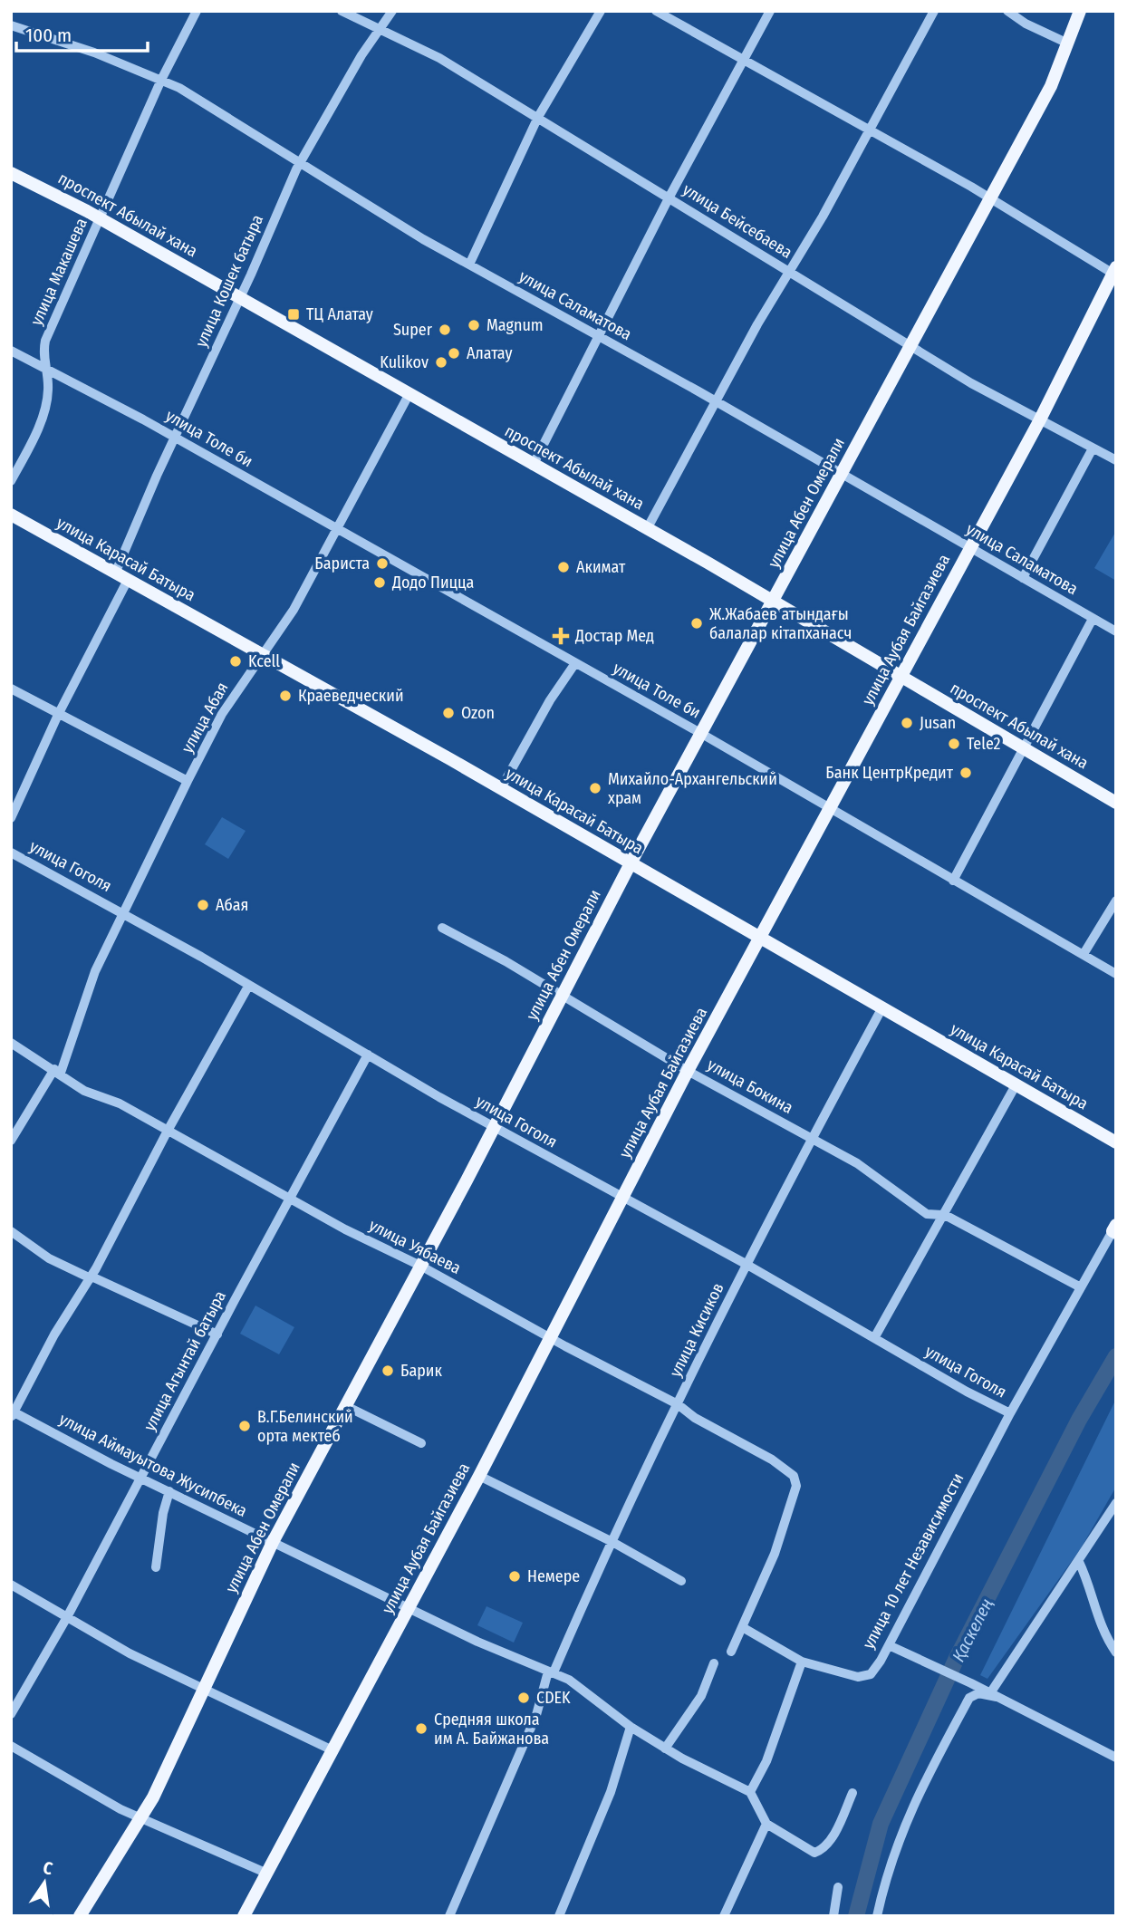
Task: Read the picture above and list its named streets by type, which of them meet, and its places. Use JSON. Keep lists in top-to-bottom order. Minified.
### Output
{"streets":{"main road":["проспект Абылай хана","улица Абен Омерали","улица Карасай Батыра","улица Аубая Байгазиева"],"street":["улица Бейсебаева","улица Макашева","улица Кошек батыра","улица Саламатова","улица Толе би","улица Абая","улица Гоголя","улица Бокина","улица Уябаева","улица Кисиков","улица Агынтай батыра","улица Аймауытова Жусипбека","улица 10 лет Независимости"]},"crossings":[["проспект Абылай хана","улица Макашева"],["проспект Абылай хана","улица Кошек батыра"],["проспект Абылай хана","улица Абен Омерали"],["проспект Абылай хана","улица Аубая Байгазиева"],["проспект Абылай хана","улица Абая"],["улица Бейсебаева","улица Кошек батыра"],["улица Бейсебаева","улица Абен Омерали"],["улица Бейсебаева","улица Аубая Байгазиева"],["улица Макашева","улица Саламатова"],["улица Макашева","улица Толе би"],["улица Кошек батыра","улица Саламатова"],["улица Кошек батыра","улица Толе би"],["улица Кошек батыра","улица Карасай Батыра"],["улица Саламатова","улица Абен Омерали"],["улица Саламатова","улица Аубая Байгазиева"],["улица Толе би","улица Абен Омерали"],["улица Толе би","улица Аубая Байгазиева"],["улица Толе би","улица Абая"],["улица Абен Омерали","улица Карасай Батыра"],["улица Абен Омерали","улица Гоголя"],["улица Абен Омерали","улица Бокина"],["улица Абен Омерали","улица Уябаева"],["улица Абен Омерали","улица Аймауытова Жусипбека"],["улица Карасай Батыра","улица Аубая Байгазиева"],["улица Карасай Батыра","улица Абая"],["улица Карасай Батыра","улица Кисиков"],["улица Аубая Байгазиева","улица Гоголя"],["улица Аубая Байгазиева","улица Бокина"],["улица Аубая Байгазиева","улица Уябаева"],["улица Аубая Байгазиева","улица Аймауытова Жусипбека"],["улица Абая","улица Гоголя"],["улица Абая","улица Уябаева"],["улица Гоголя","улица Кисиков"],["улица Гоголя","улица Агынтай батыра"],["улица Гоголя","улица 10 лет Независимости"],["улица Бокина","улица Кисиков"],["улица Бокина","улица 10 лет Независимости"],["улица Уябаева","улица Кисиков"],["улица Уябаева","улица Агынтай батыра"],["улица Кисиков","улица Аймауытова Жусипбека"],["улица Агынтай батыра","улица Аймауытова Жусипбека"]],"water":["Қаскелең"],"places":{"transit":["ТЦ Алатау"],"other":["Magnum","Super","Алатау","Kulikov","Бариста","Акимат","Додо Пицца","Ж.Жабаев атындағы балалар кітапханасч","Kcell","Краеведческий","Ozon","Jusan","Tele2","Банк ЦентрКредит","Михайло-Архангельский храм","Абая","Барик","В.Г.Белинский орта мектеб","Немере","CDEK","Средняя школа им А. Байжанова"],"health":["Достар Мед"]},"scale_bar":"100 m","north":"top"}
